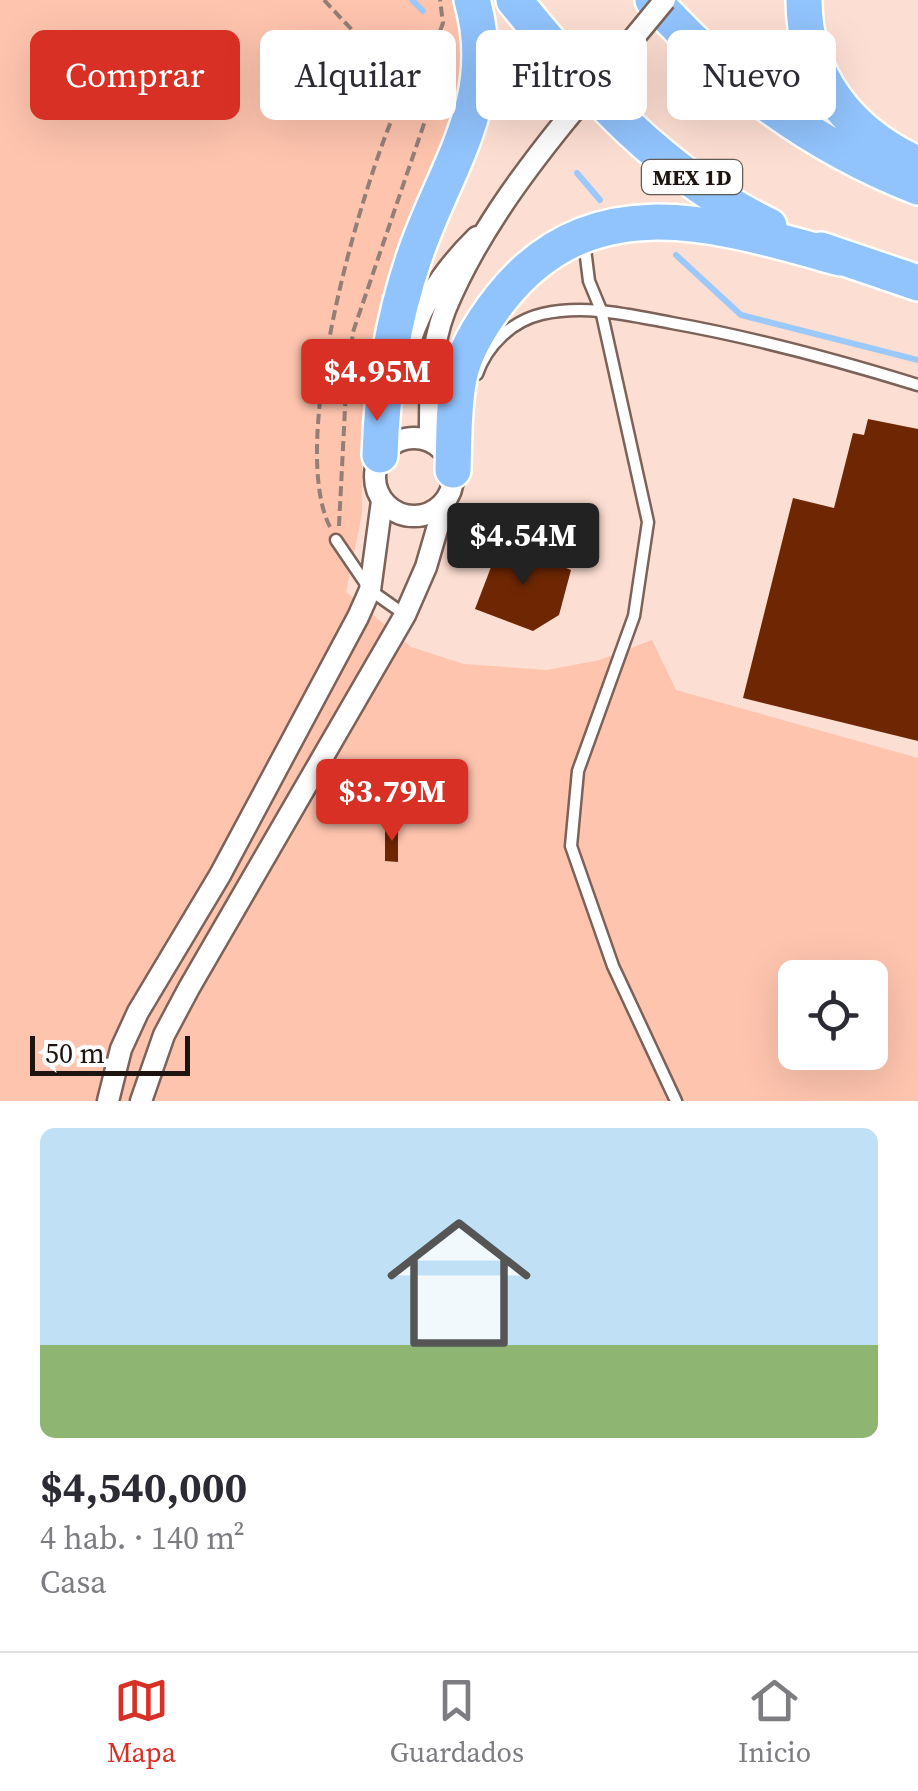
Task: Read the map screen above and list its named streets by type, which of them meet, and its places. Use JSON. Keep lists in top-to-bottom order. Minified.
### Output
{"streets":{"highway":["MEX 1D"]},"scale_bar":"50 m","page":{"chip":["Comprar","Alquilar","Filtros","Nuevo"],"price":["$4.95M","$4.54M","$3.79M"],"scale":"50 m","list":[{"name":"$4,540,000","note":"4 hab. · 140 m² · Casa"}],"tabs":["Mapa","Guardados","Inicio"]}}
